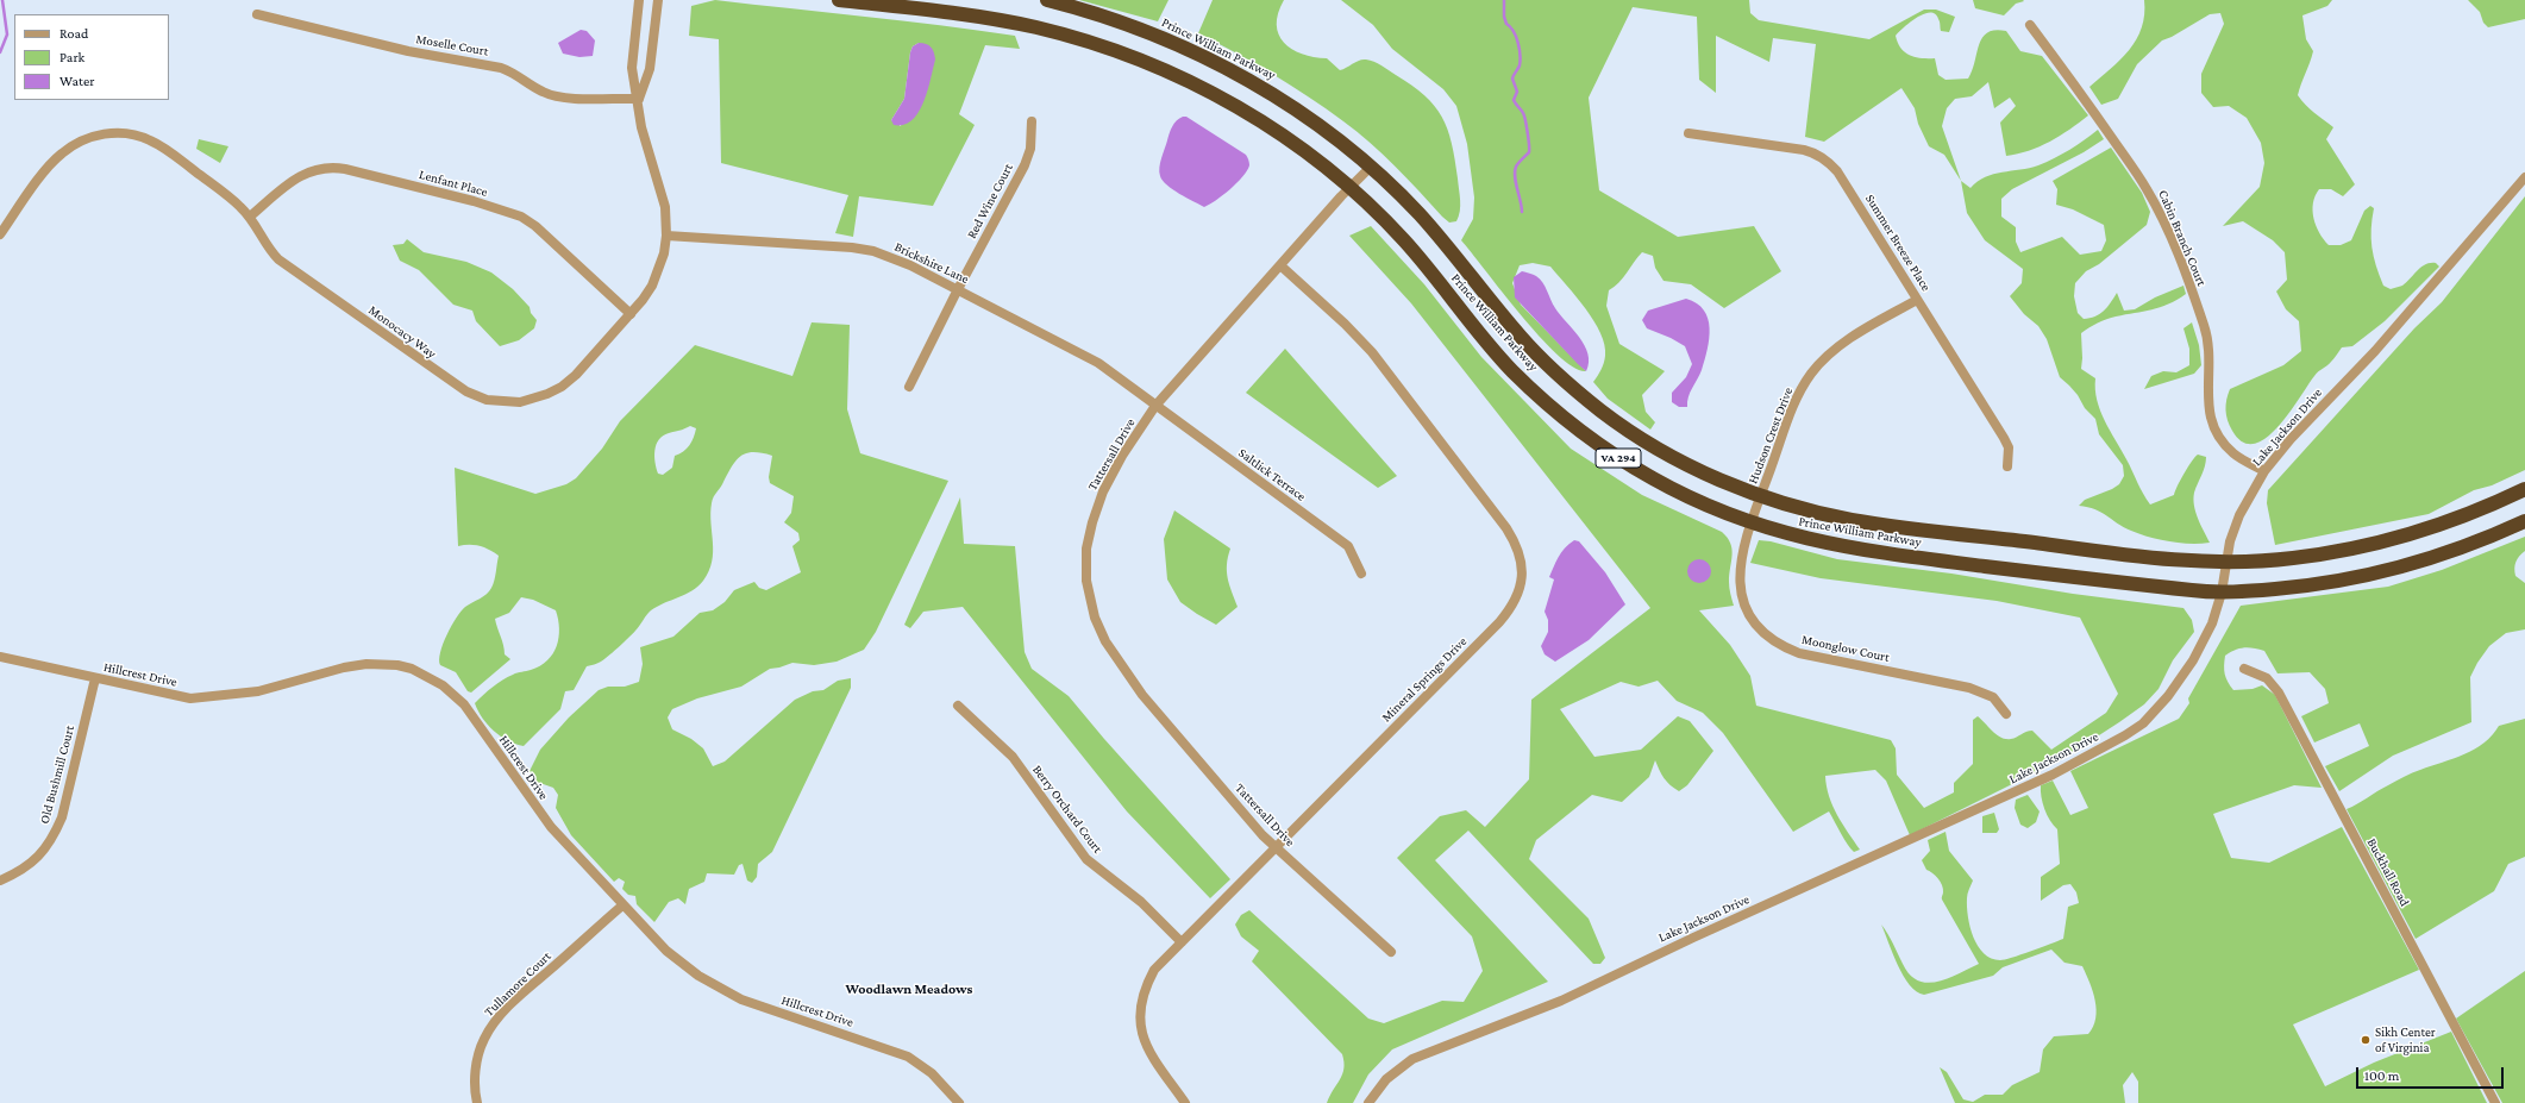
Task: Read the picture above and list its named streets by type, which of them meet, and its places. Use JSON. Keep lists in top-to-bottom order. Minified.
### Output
{"streets":{"highway":["Prince William Parkway","VA 294"],"street":["Moselle Court","Lenfant Place","Red Wine Court","Cabin Branch Court","Summer Breeze Place","Brickshire Lane","Monocacy Way","Lake Jackson Drive","Hudson Crest Drive","Tattersall Drive","Saltlick Terrace","Moonglow Court","Hillcrest Drive","Mineral Springs Drive","Old Bushmill Court","Berry Orchard Court","Buckhall Road","Tullamore Court"]},"crossings":[["Moselle Court","Monocacy Way"],["Prince William Parkway","Lake Jackson Drive"],["Prince William Parkway","Hudson Crest Drive"],["Prince William Parkway","Tattersall Drive"],["Prince William Parkway","Moonglow Court"],["Lenfant Place","Monocacy Way"],["Red Wine Court","Brickshire Lane"],["Cabin Branch Court","Lake Jackson Drive"],["Summer Breeze Place","Hudson Crest Drive"],["Brickshire Lane","Monocacy Way"],["Brickshire Lane","Tattersall Drive"],["Brickshire Lane","Saltlick Terrace"],["Hudson Crest Drive","Moonglow Court"],["Tattersall Drive","Saltlick Terrace"],["Tattersall Drive","Mineral Springs Drive"],["Hillcrest Drive","Old Bushmill Court"],["Hillcrest Drive","Tullamore Court"],["Mineral Springs Drive","Berry Orchard Court"]],"districts":["Woodlawn Meadows"],"places":["Sikh Center of Virginia"],"legend":["Road","Park","Water"],"scale_bar":"100 m"}
